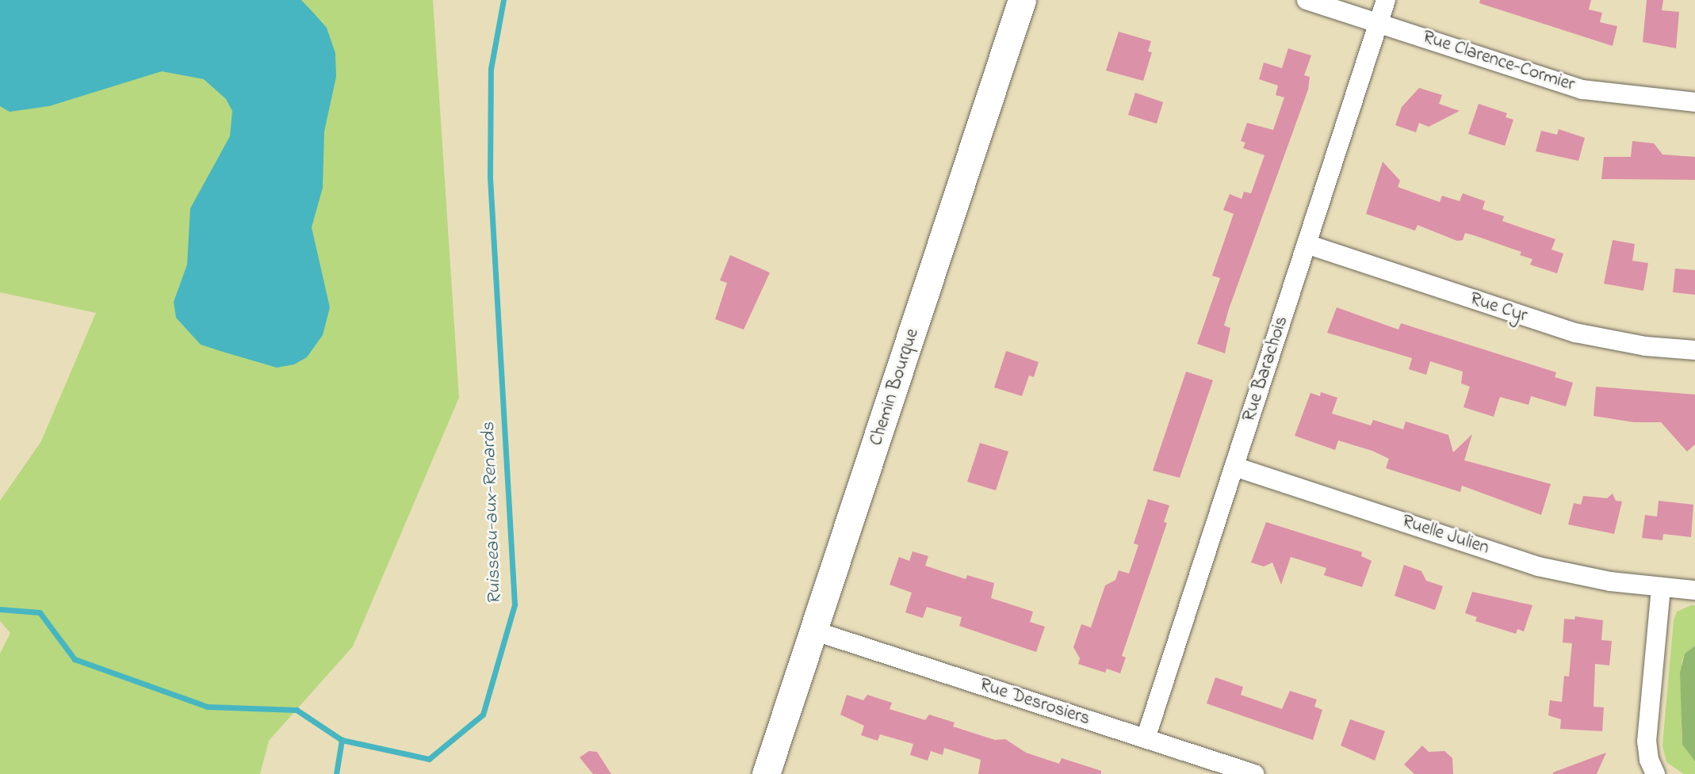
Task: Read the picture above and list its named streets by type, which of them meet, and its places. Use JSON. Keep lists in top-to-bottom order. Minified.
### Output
{"streets":{"street":["Rue Clarence-Cormier","Rue Cyr","Rue Barachois","Chemin Bourque","Ruelle Julien","Rue Desrosiers"]},"crossings":[["Rue Clarence-Cormier","Rue Barachois"],["Rue Cyr","Rue Barachois"],["Rue Barachois","Ruelle Julien"],["Rue Barachois","Rue Desrosiers"],["Chemin Bourque","Rue Desrosiers"]],"water":["Ruisseau-aux-Renards"]}
